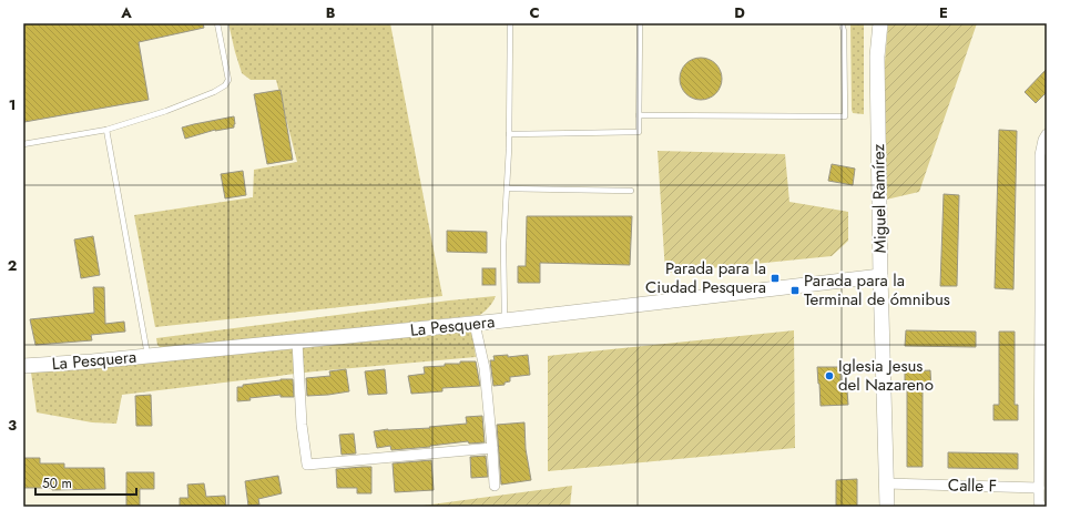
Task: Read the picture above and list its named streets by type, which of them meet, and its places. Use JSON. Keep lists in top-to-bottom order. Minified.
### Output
{"streets":{"main road":["Miguel Ramírez","La Pesquera"],"street":["Calle F"]},"crossings":[["Miguel Ramírez","La Pesquera"],["Miguel Ramírez","Calle F"]],"places":{"transit":["Parada para la Ciudad Pesquera","Parada para la Terminal de ómnibus"],"other":["Iglesia Jesus del Nazareno"]},"scale_bar":"50 m","grid":{"columns":["A","B","C","D","E"],"rows":["1","2","3"]}}
